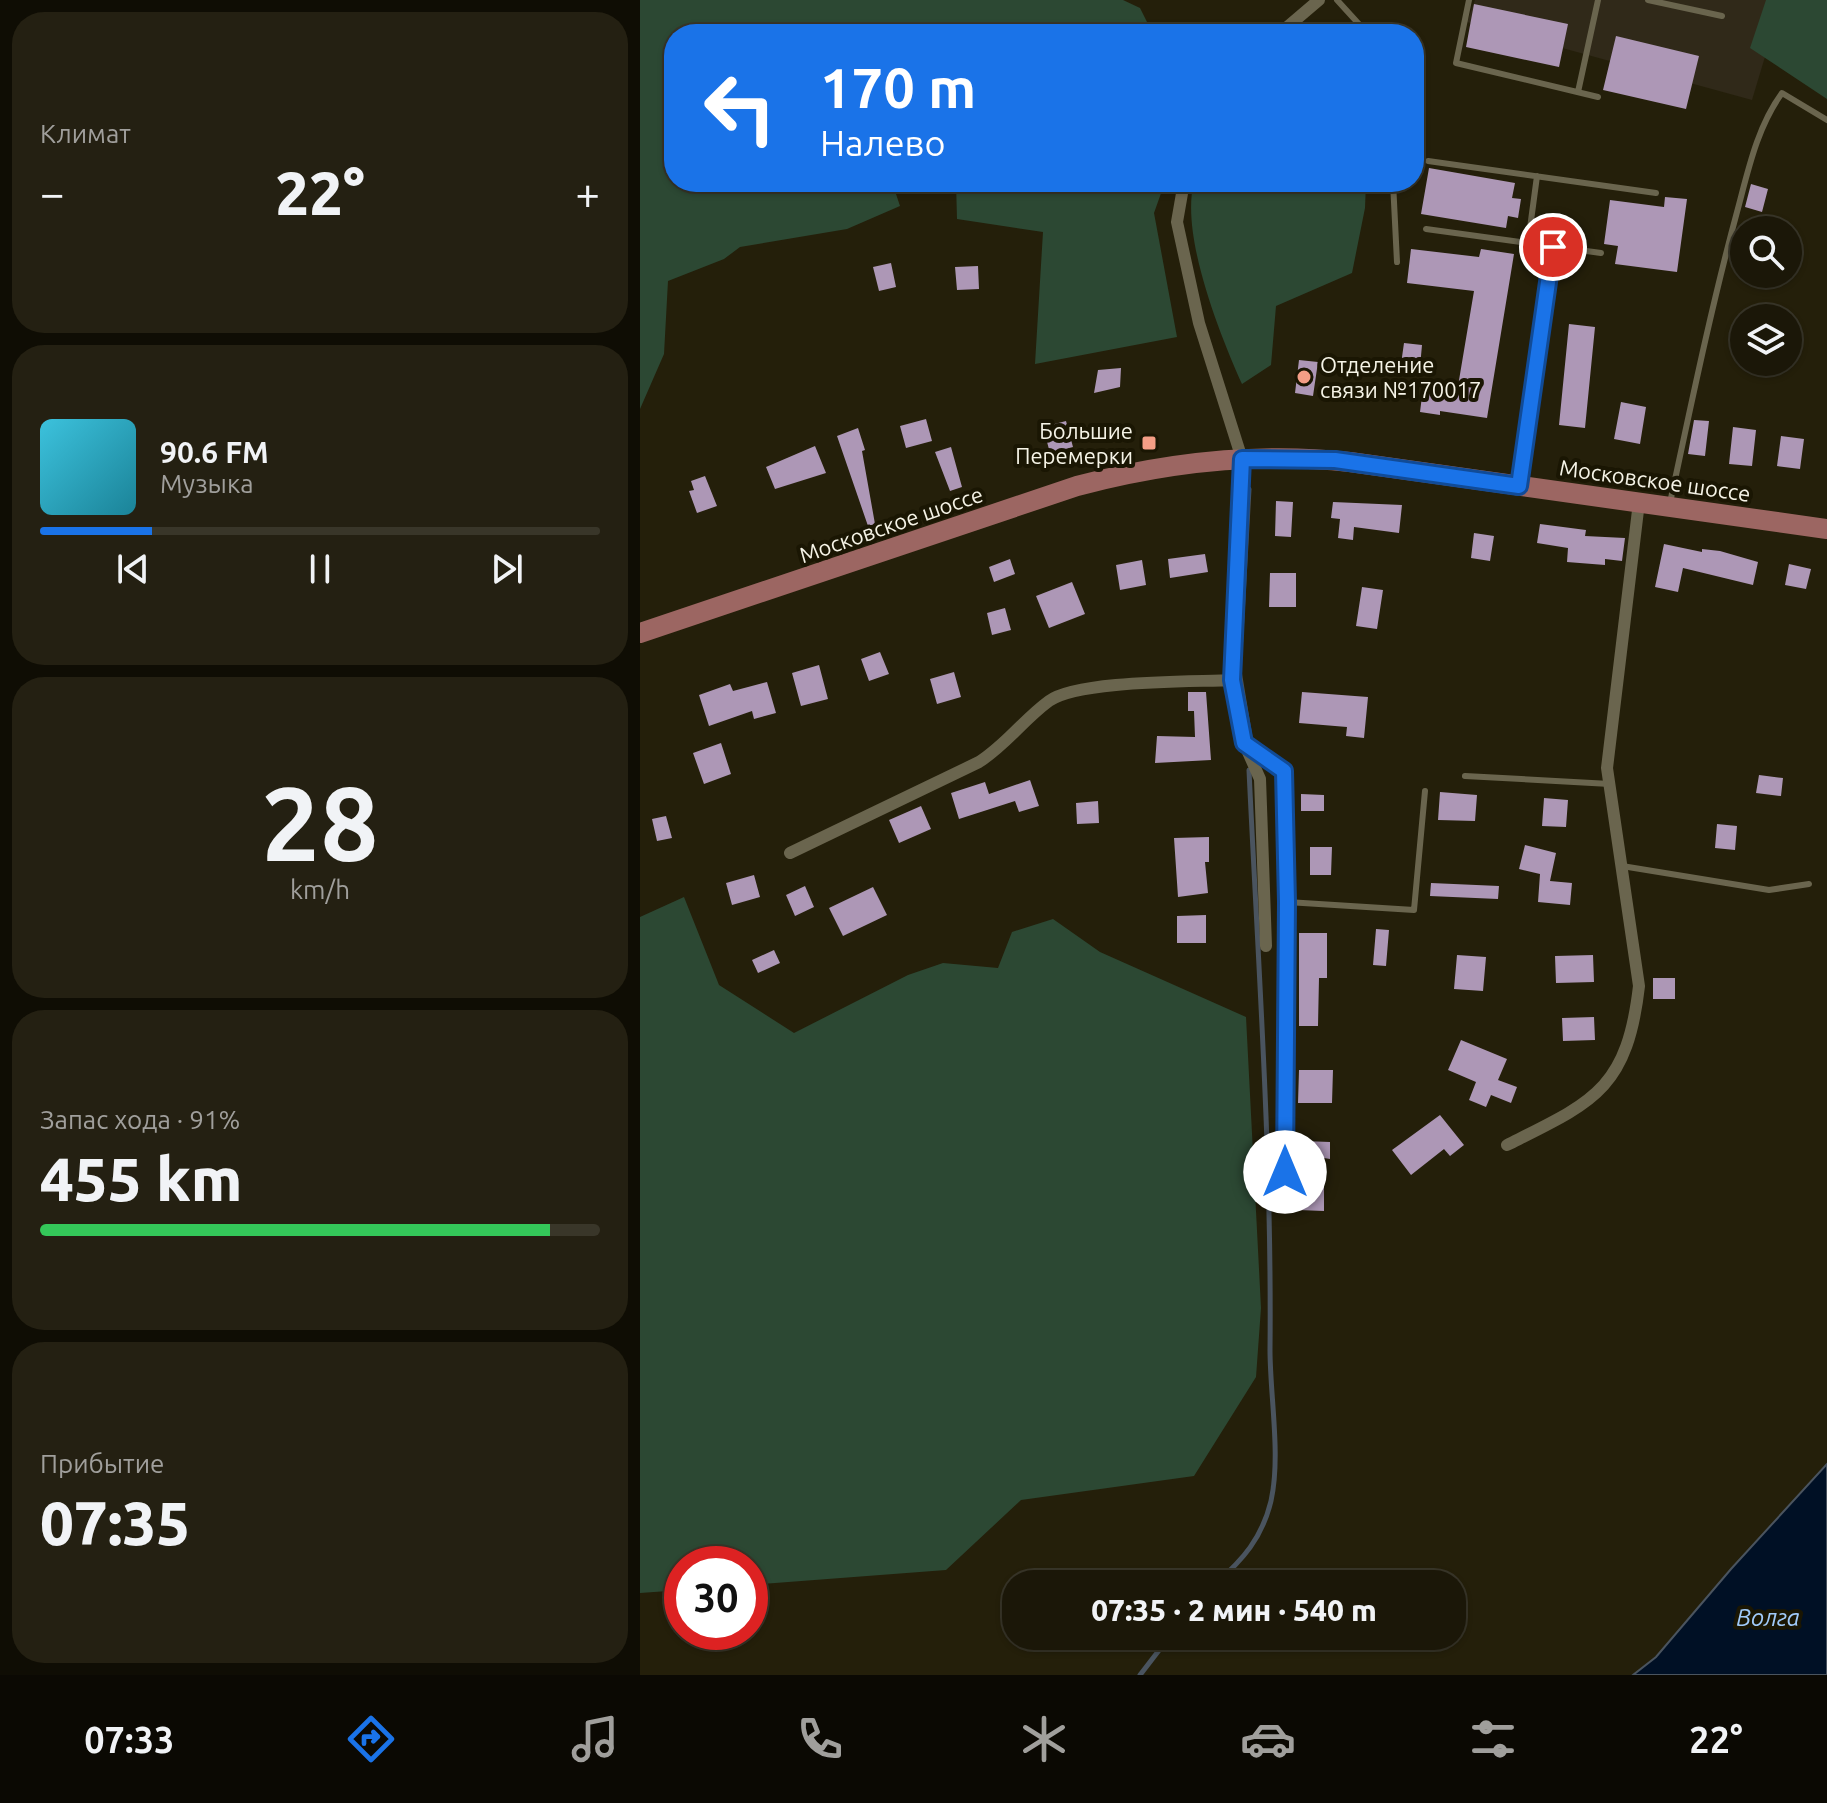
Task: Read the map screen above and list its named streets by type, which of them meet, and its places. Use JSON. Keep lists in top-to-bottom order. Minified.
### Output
{"streets":{"main road":["Московское шоссе"]},"water":["Волга"],"places":{"other":["Отделение связи №170017"],"transit":["Большие Перемерки"]},"page":{"tile":["Климат",["28","km/h"],["Запас хода · 91%","455 km"],["Прибытие","07:35"]],"turn":["170 m","Налево"],"heat":["−","22°","+"],"song":["90.6 FM","Музыка"],"limit":"30","trip":"07:35 · 2 мин · 540 m","tabs":["07:33","22°"]}}
